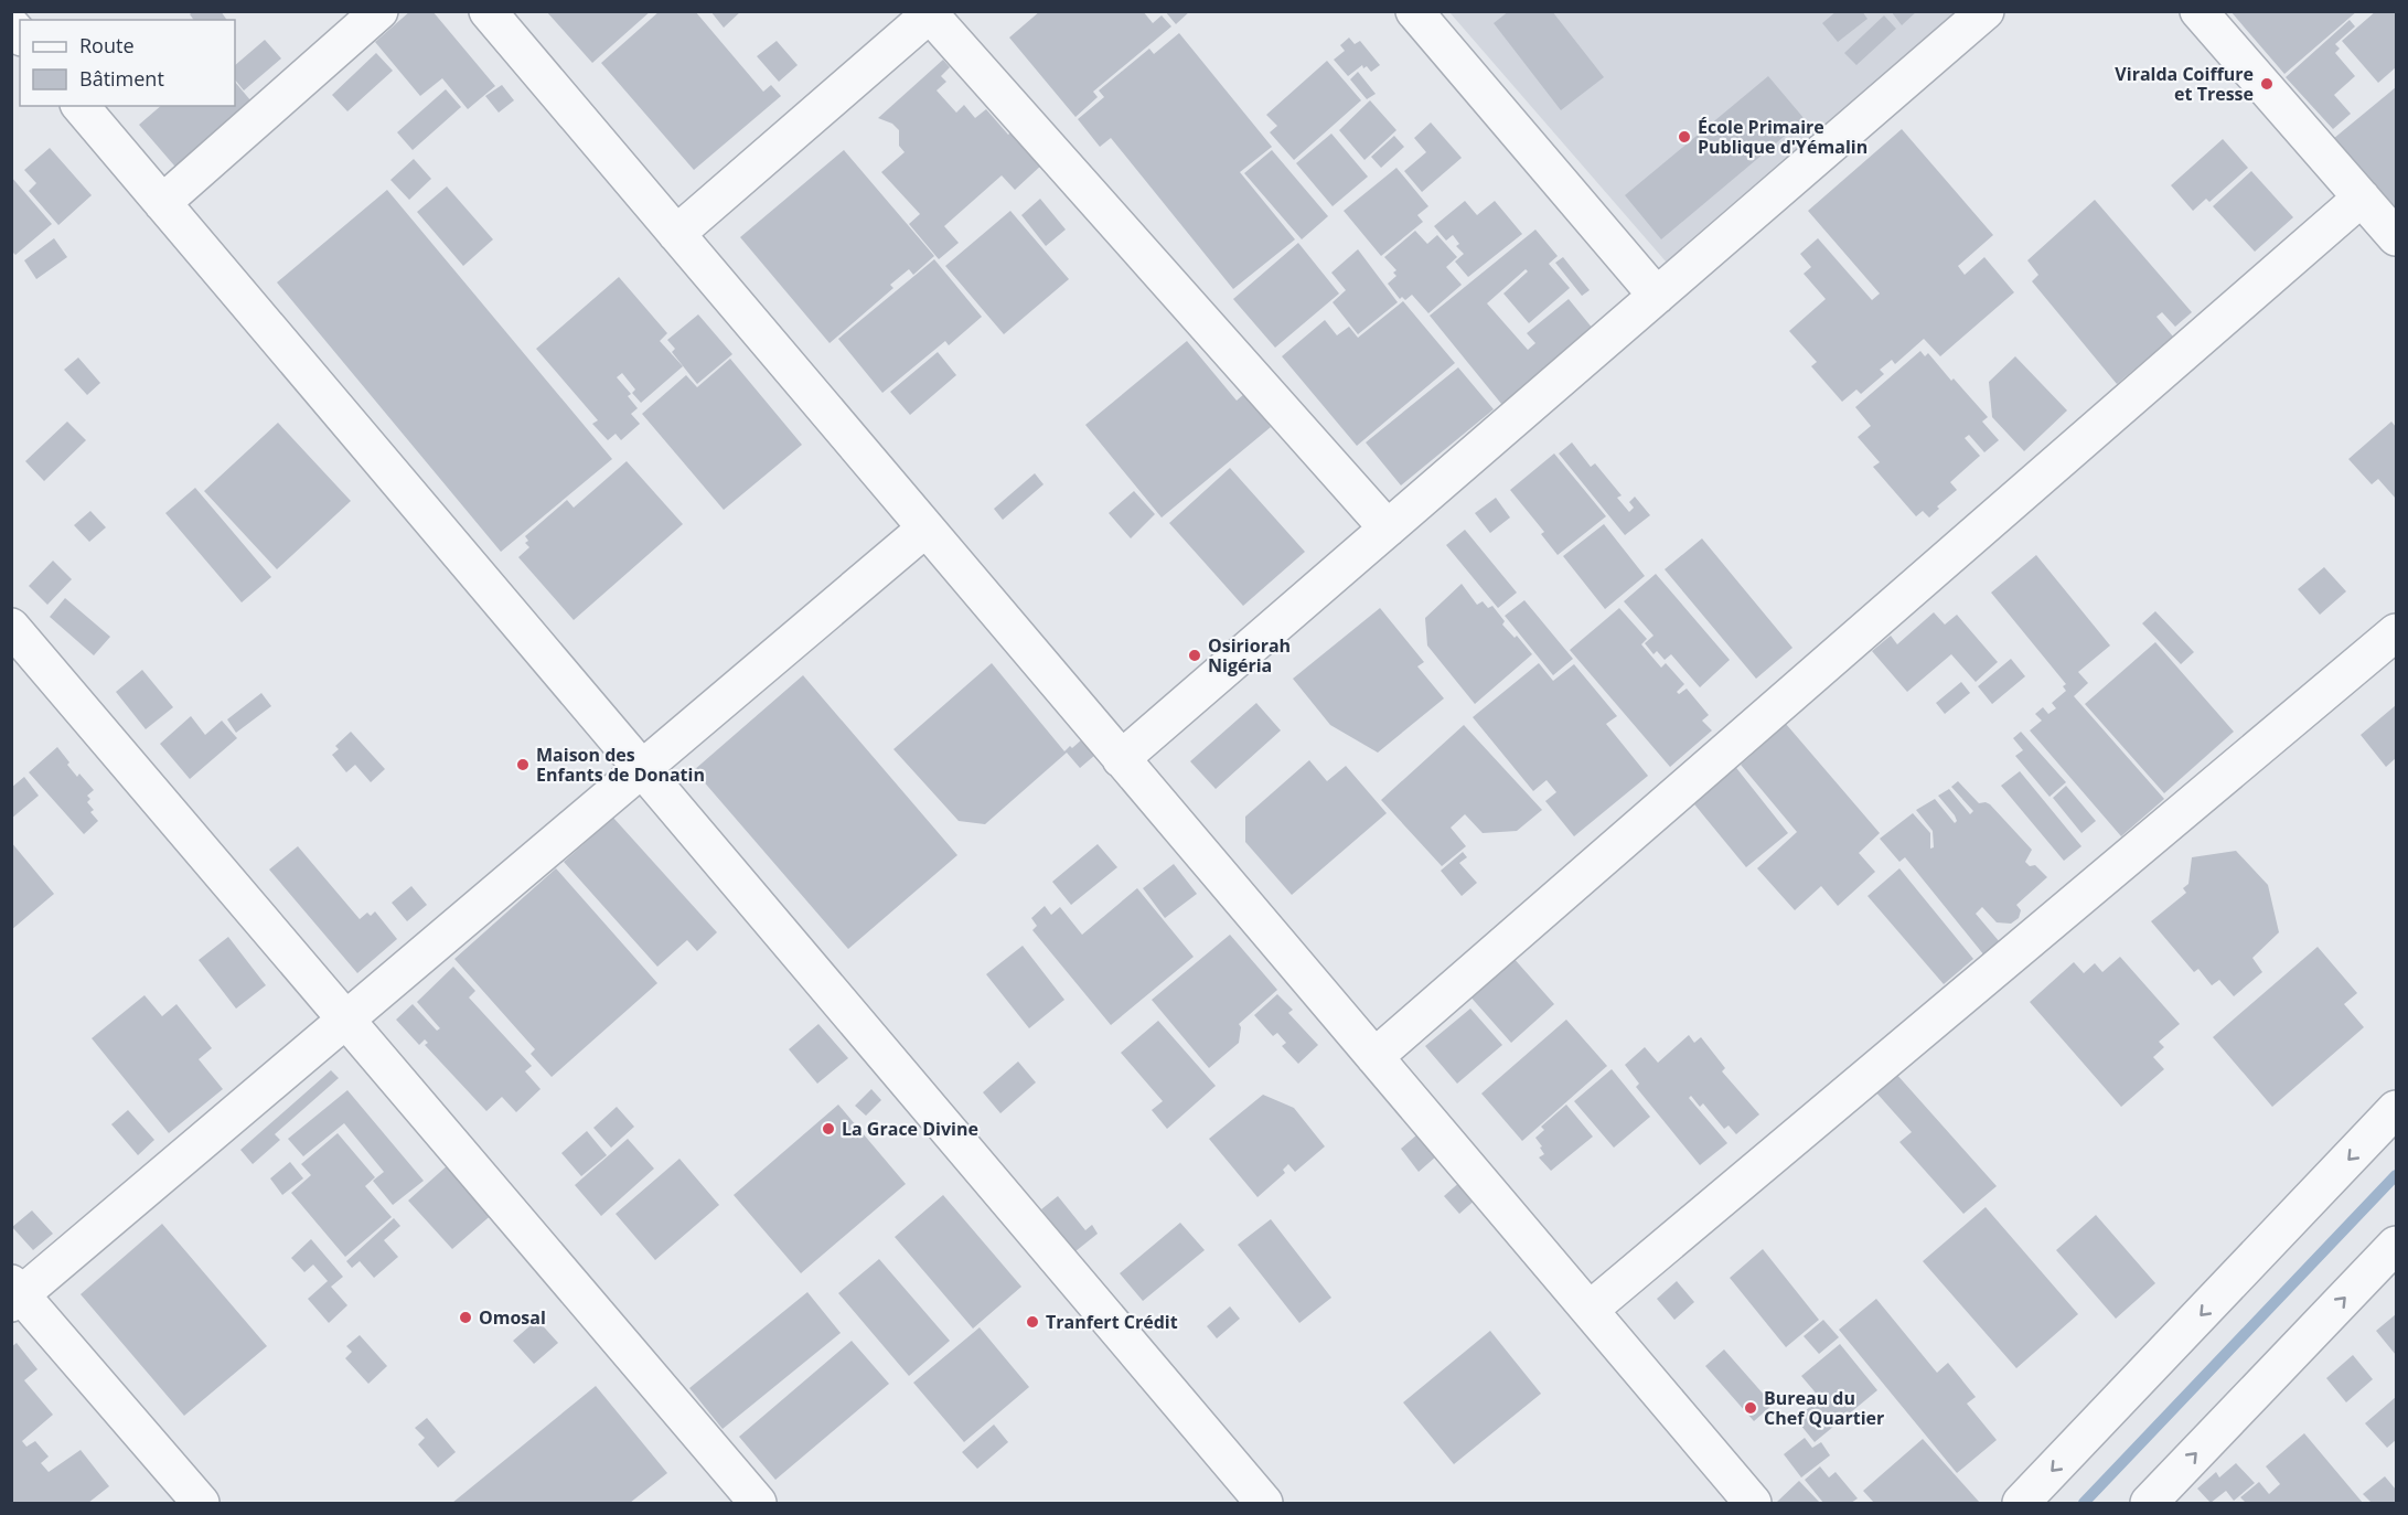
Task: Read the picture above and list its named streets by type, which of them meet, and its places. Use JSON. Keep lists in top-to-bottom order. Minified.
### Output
{"places":["Viralda Coiffure et Tresse","École Primaire Publique d'Yémalin","Osiriorah Nigéria","Maison des Enfants de Donatin","La Grace Divine","Omosal","Tranfert Crédit","Bureau du Chef Quartier"],"legend":["Route","Bâtiment"]}
